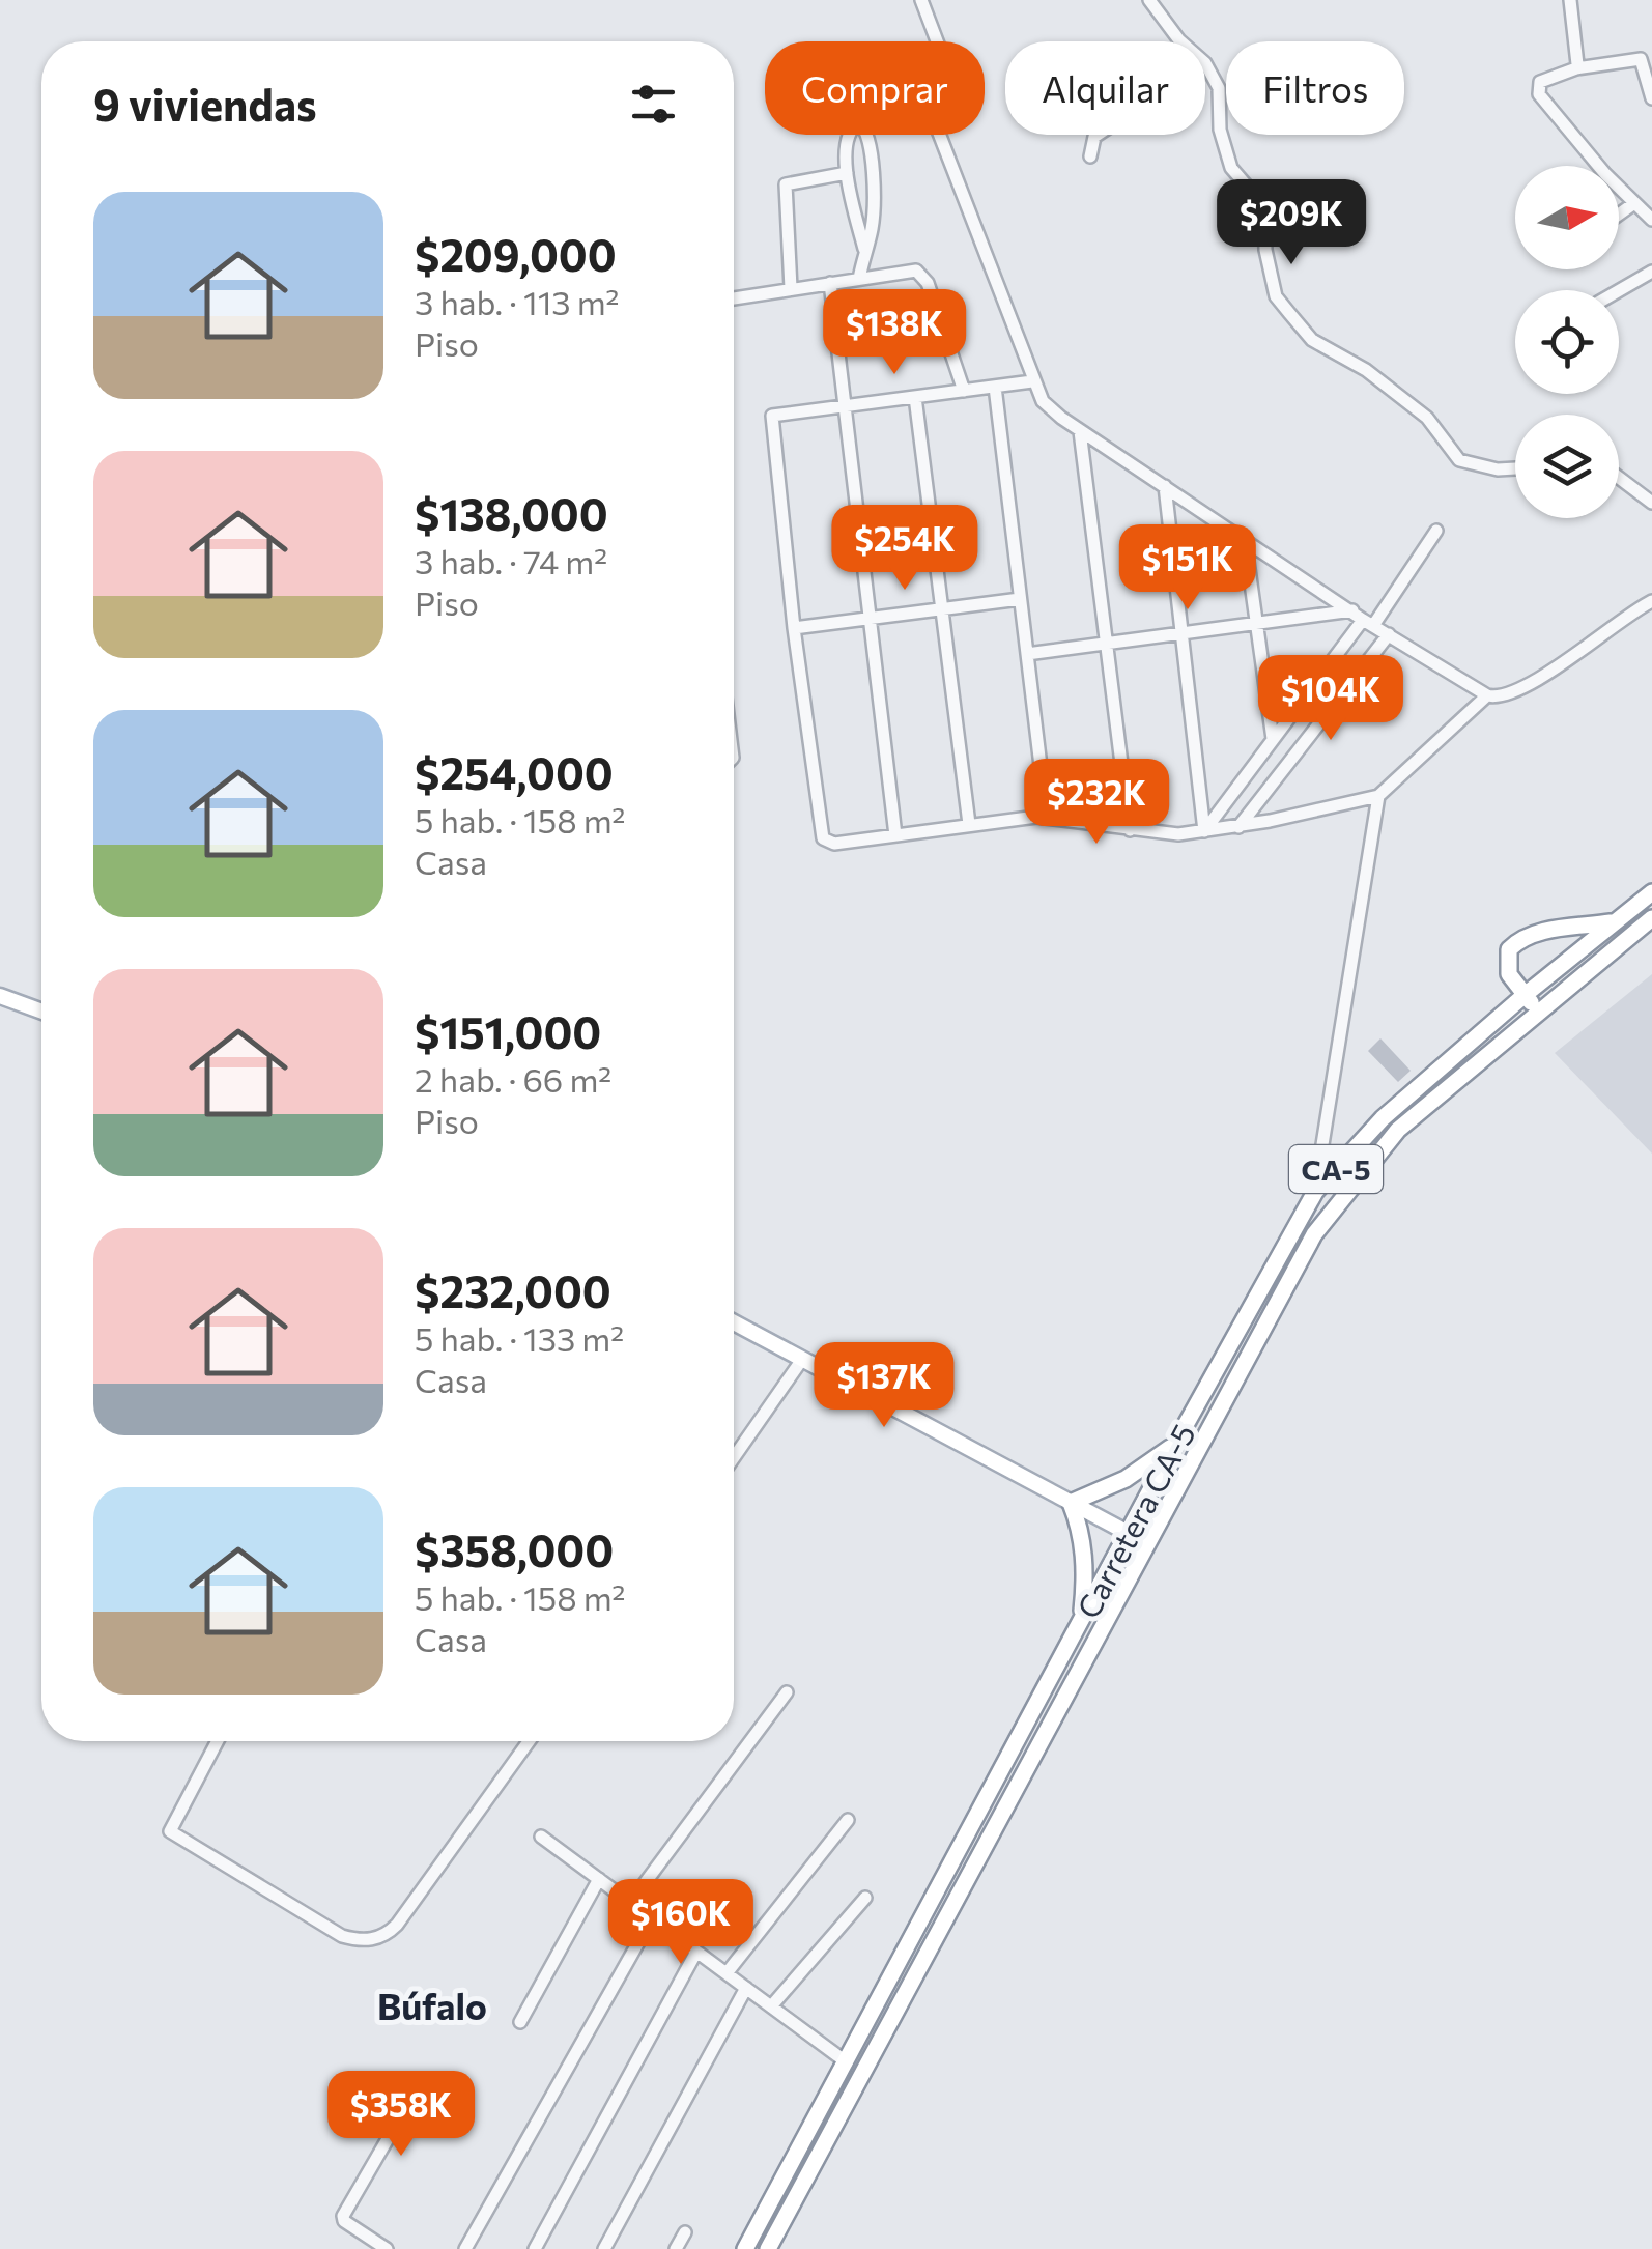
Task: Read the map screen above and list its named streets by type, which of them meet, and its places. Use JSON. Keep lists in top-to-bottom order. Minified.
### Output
{"streets":{"highway":["CA-5","Carretera CA-5"]},"districts":["Búfalo"],"north":"right","page":{"chip":["Comprar","Alquilar","Filtros"],"heading":"9 viviendas","list":[{"name":"$209,000","note":"3 hab. · 113 m² · Piso"},{"name":"$138,000","note":"3 hab. · 74 m² · Piso"},{"name":"$254,000","note":"5 hab. · 158 m² · Casa"},{"name":"$151,000","note":"2 hab. · 66 m² · Piso"},{"name":"$232,000","note":"5 hab. · 133 m² · Casa"},{"name":"$358,000","note":"5 hab. · 158 m² · Casa"}],"price":["$209K","$138K","$254K","$151K","$104K","$232K","$137K","$160K","$358K"]}}
